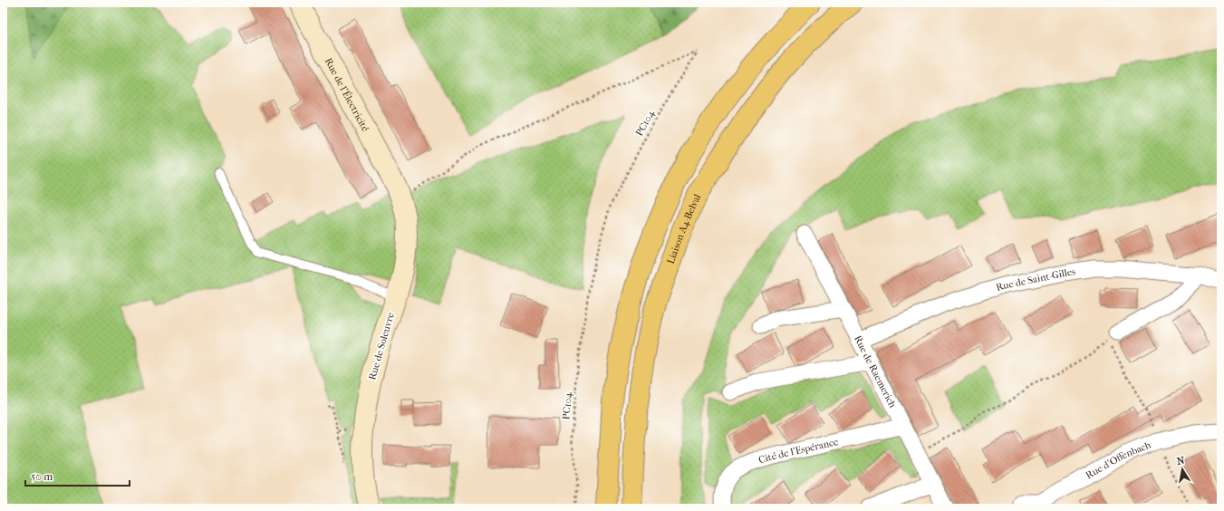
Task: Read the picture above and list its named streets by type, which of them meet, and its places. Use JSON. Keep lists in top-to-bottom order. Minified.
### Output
{"streets":{"highway":["Liaison A4-Belval"],"main road":["Rue de l'Électricité","Rue de Soleuvre"],"street":["Rue de Saint-Gilles","Rue de Raemerich","Cité de l'Espérance","Rue d'Offenbach"],"path":["PC104"]},"crossings":[["Rue de l'Électricité","Rue de Soleuvre"],["Rue de Saint-Gilles","Rue de Raemerich"],["Rue de Raemerich","Cité de l'Espérance"]],"scale_bar":"50 m","north":"top"}
